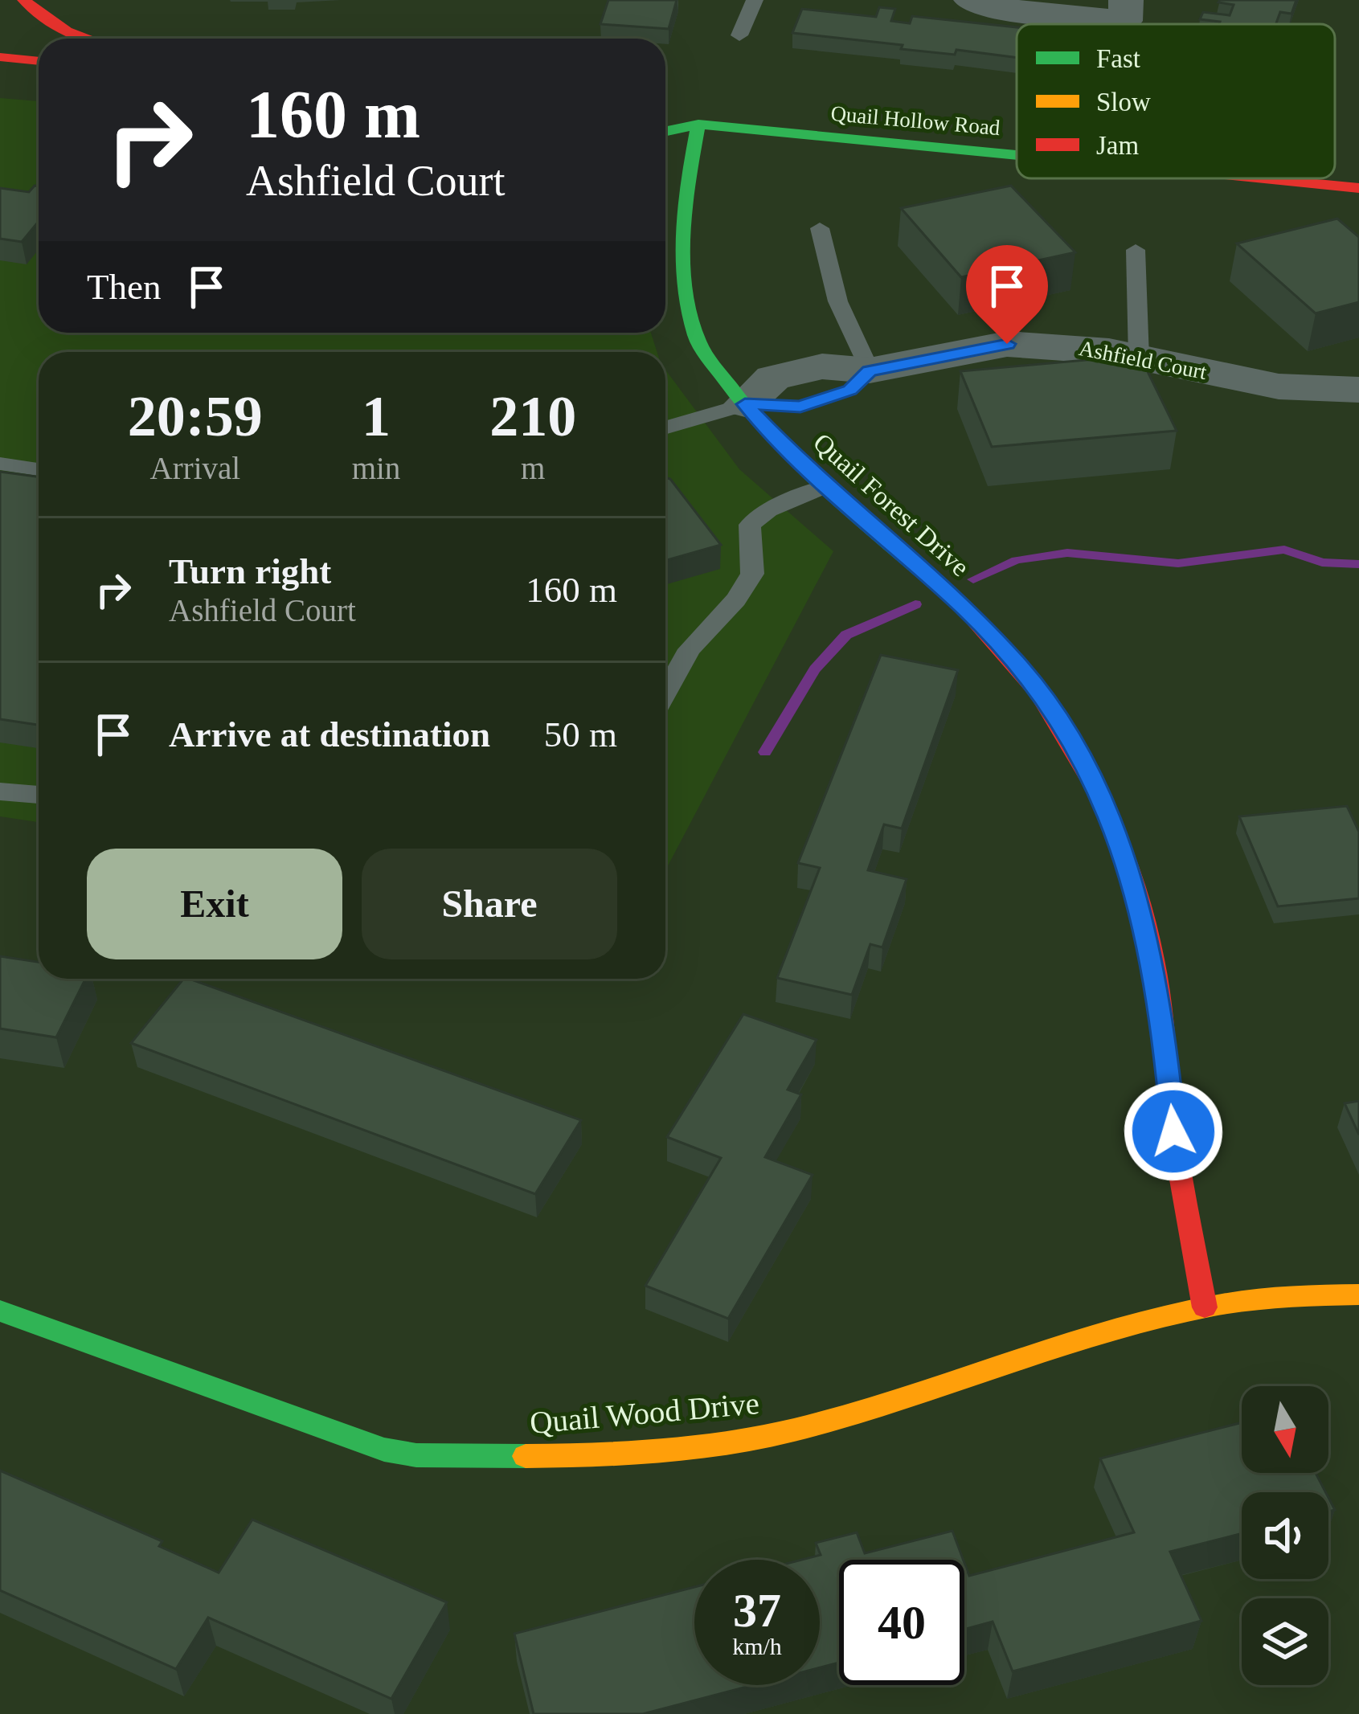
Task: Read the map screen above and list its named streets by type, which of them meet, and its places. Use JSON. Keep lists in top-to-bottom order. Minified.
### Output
{"streets":{"street":["Quail Hollow Road","Ashfield Court","Quail Forest Drive","Quail Wood Drive"]},"crossings":[["Quail Hollow Road","Quail Forest Drive"],["Ashfield Court","Quail Forest Drive"],["Quail Forest Drive","Quail Wood Drive"]],"legend":["Fast","Slow","Jam"],"north":"bottom","page":{"turn":["160 m","Ashfield Court"],"then":"Then","eta":["20:59","Arrival","1","min","210","m"],"list":[{"name":"Turn right","note":"Ashfield Court","value":"160 m"},{"name":"Arrive at destination","value":"50 m"}],"buttons":["Exit","Share"],"speed":"37 km/h","limit":"40"}}
